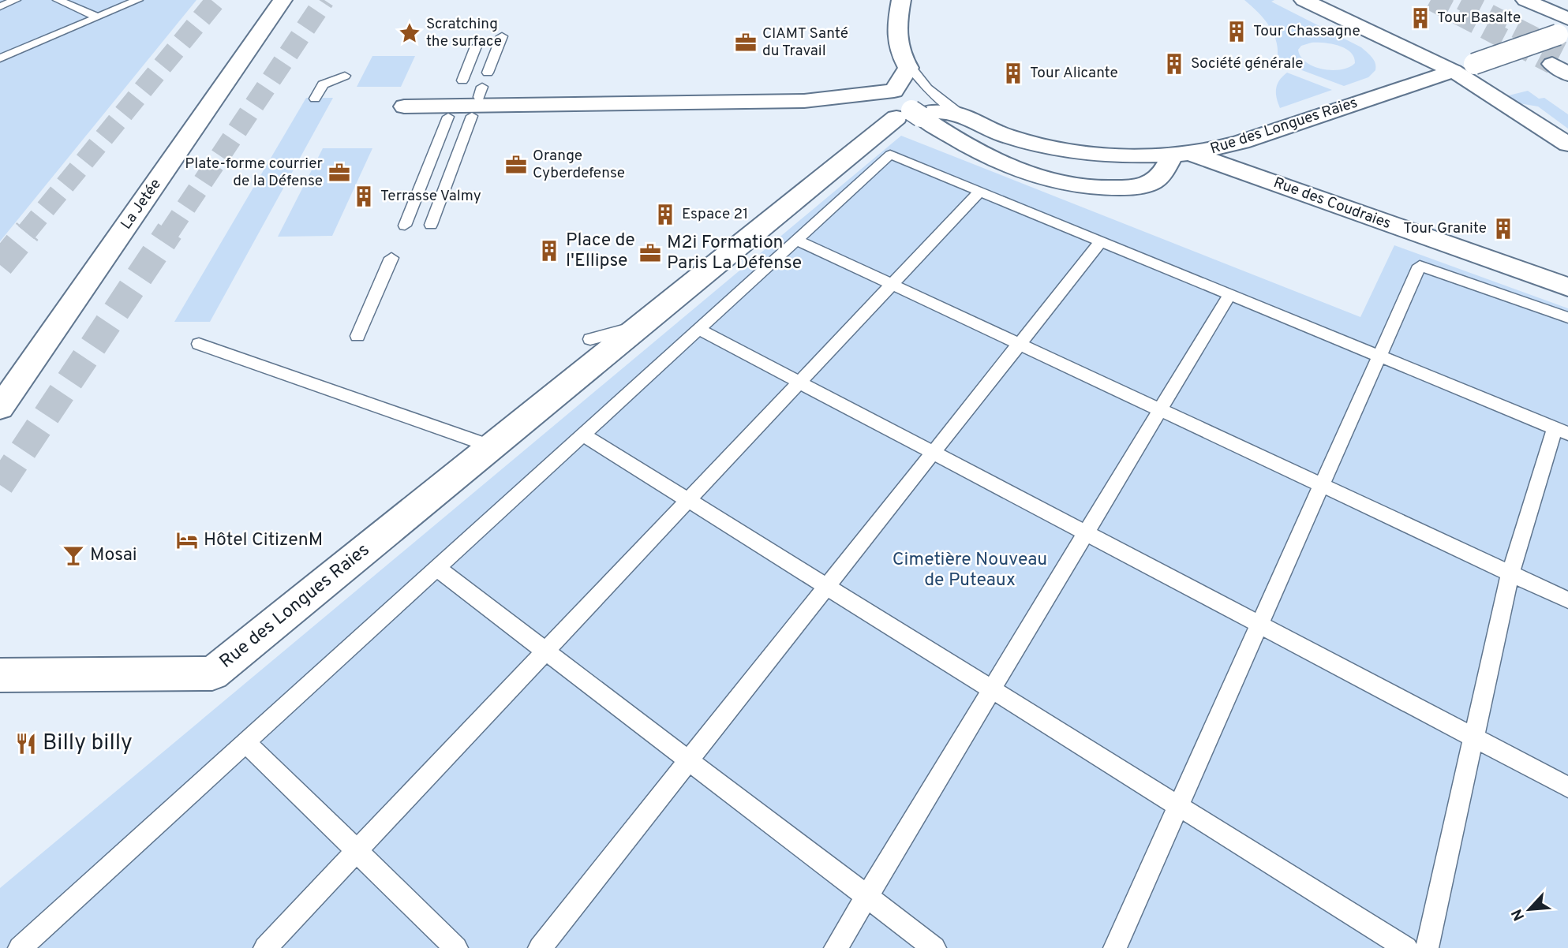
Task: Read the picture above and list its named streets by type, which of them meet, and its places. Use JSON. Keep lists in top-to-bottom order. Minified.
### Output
{"streets":{"street":["Rue des Longues Raies","Rue des Coudraies","La Jetée"]},"crossings":[["Rue des Longues Raies","Rue des Coudraies"]],"parks":["Cimetière Nouveau de Puteaux"],"places":{"building":["Tour Basalte","Tour Chassagne","Société générale","Tour Alicante","Terrasse Valmy","Espace 21","Tour Granite","Place de l'Ellipse"],"place":["Scratching the surface"],"office":["CIAMT Santé du Travail","Orange Cyberdefense","Plate-forme courrier de la Défense","M2i Formation Paris La Défense"],"hotel":["Hôtel CitizenM"],"bar":["Mosai"],"restaurant":["Billy billy"]},"north":"bottom left"}
